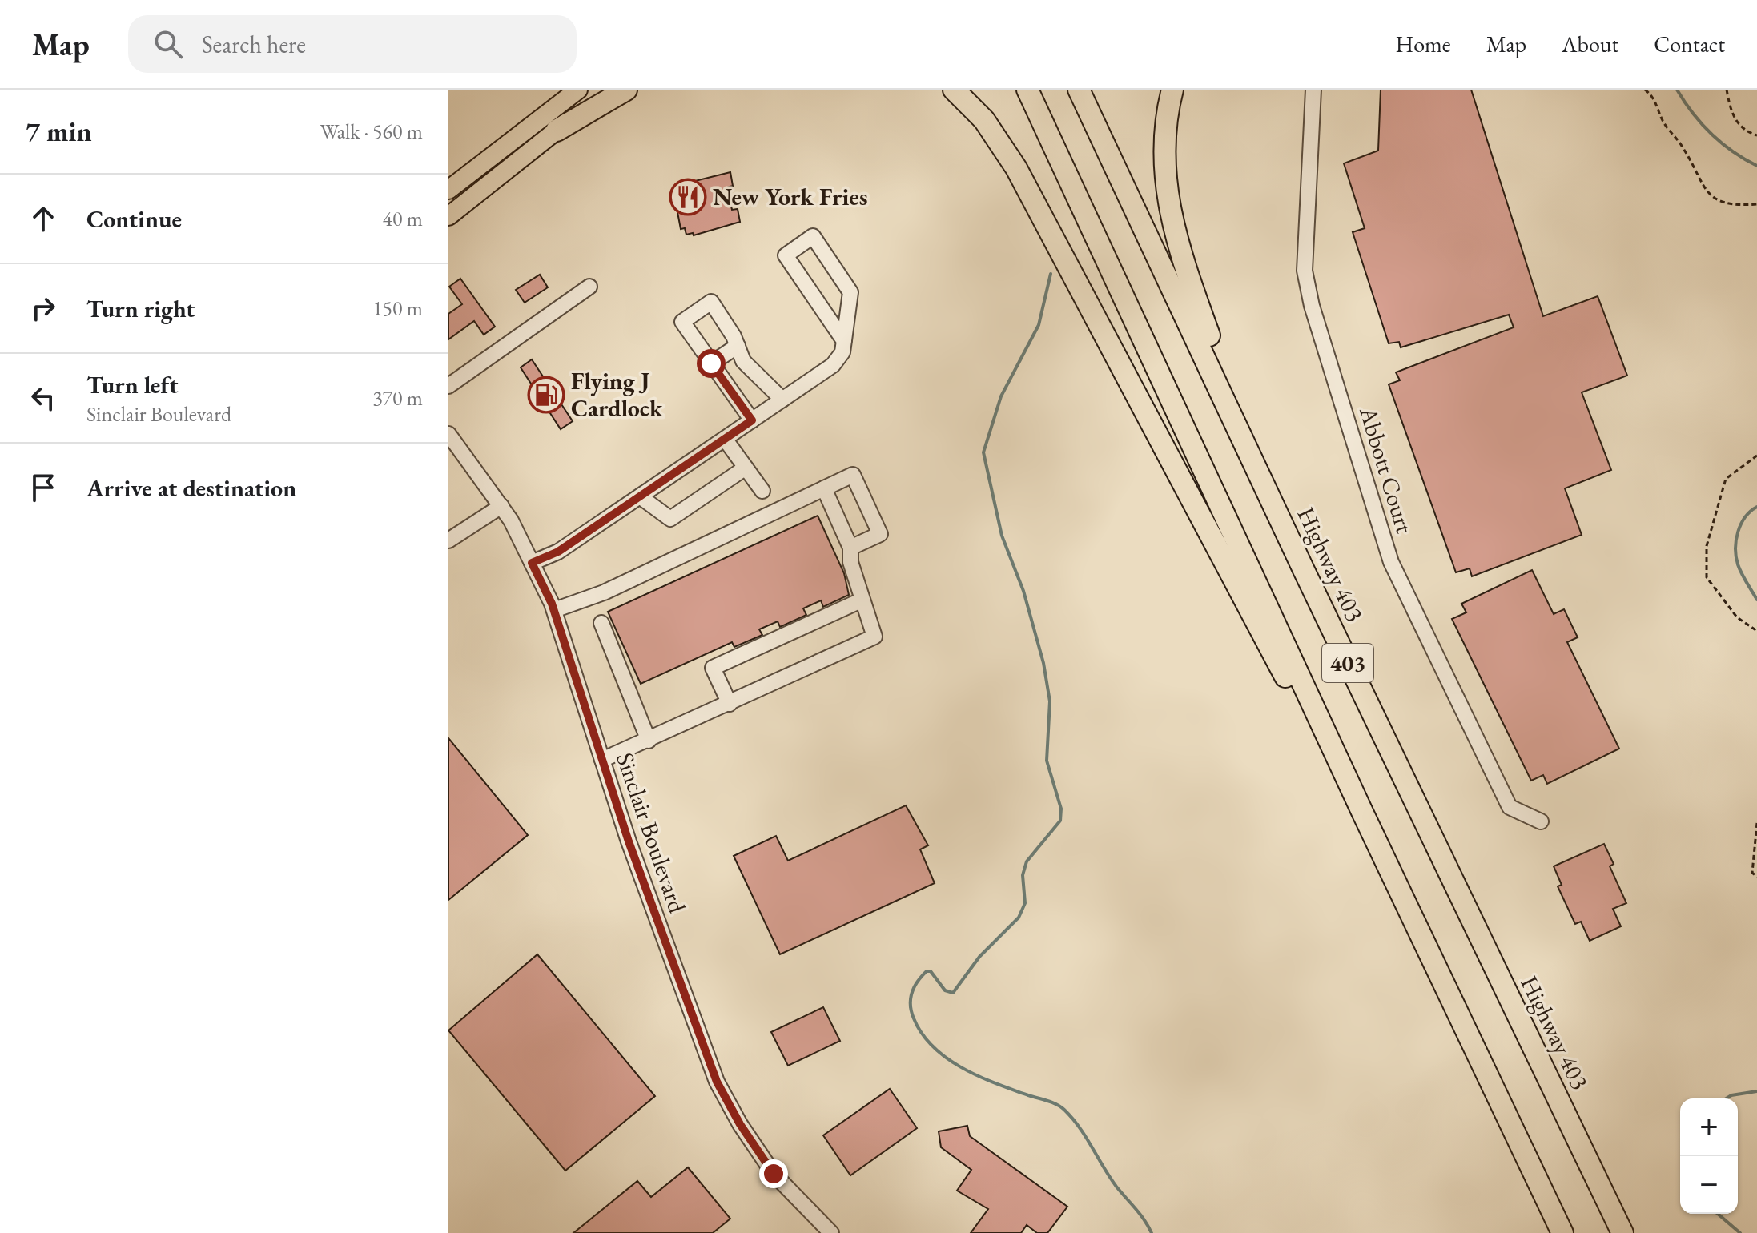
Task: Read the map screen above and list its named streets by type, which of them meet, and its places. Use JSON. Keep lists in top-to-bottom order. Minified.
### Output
{"streets":{"highway":["Highway 403","403"],"street":["Abbott Court","Sinclair Boulevard"]},"places":{"restaurant":["New York Fries"],"fuel station":["Flying J Cardlock"]},"page":{"header":"Map","search":"Search here","nav":["Home","Map","About","Contact"],"heading":["7 min","Walk · 560 m"],"list":[["Continue","40 m"],["Turn right","150 m"],["Turn left","Sinclair Boulevard","370 m"],"Arrive at destination"],"map_buttons":["+","−"]}}
